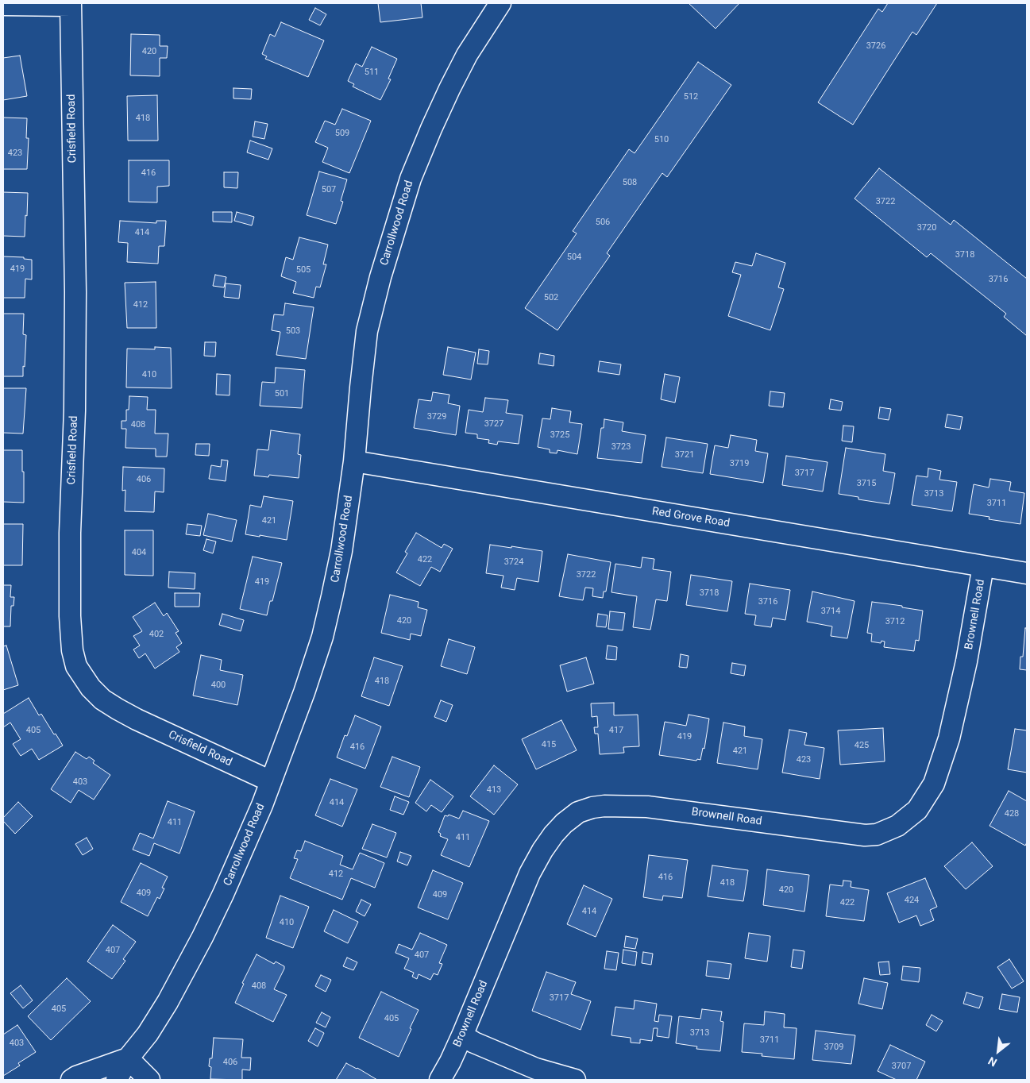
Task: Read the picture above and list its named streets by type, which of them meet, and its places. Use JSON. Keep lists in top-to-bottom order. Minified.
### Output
{"streets":{"street":["Crisfield Road","Carrollwood Road","Red Grove Road","Brownell Road"]},"crossings":[["Crisfield Road","Carrollwood Road"],["Carrollwood Road","Red Grove Road"],["Red Grove Road","Brownell Road"]],"house_numbers":["3726","420","511","512","418","509","510","423","416","508","507","3722","506","3720","414","3718","504","419","505","3716","502","412","503","410","501","3729","3727","408","3725","3723","3721","3719","3717","406","3715","3713","3711","421","404","422","3724","3722","419","3718","3716","3714","420","3712","402","418","400","405","417","419","415","425","416","421","423","403","413","414","428","411","411","412","416","418","420","409","409","424","422","414","410","407","407","408","3717","405","405","3713","3711","403","3709","406","3707"],"north":"bottom left"}
